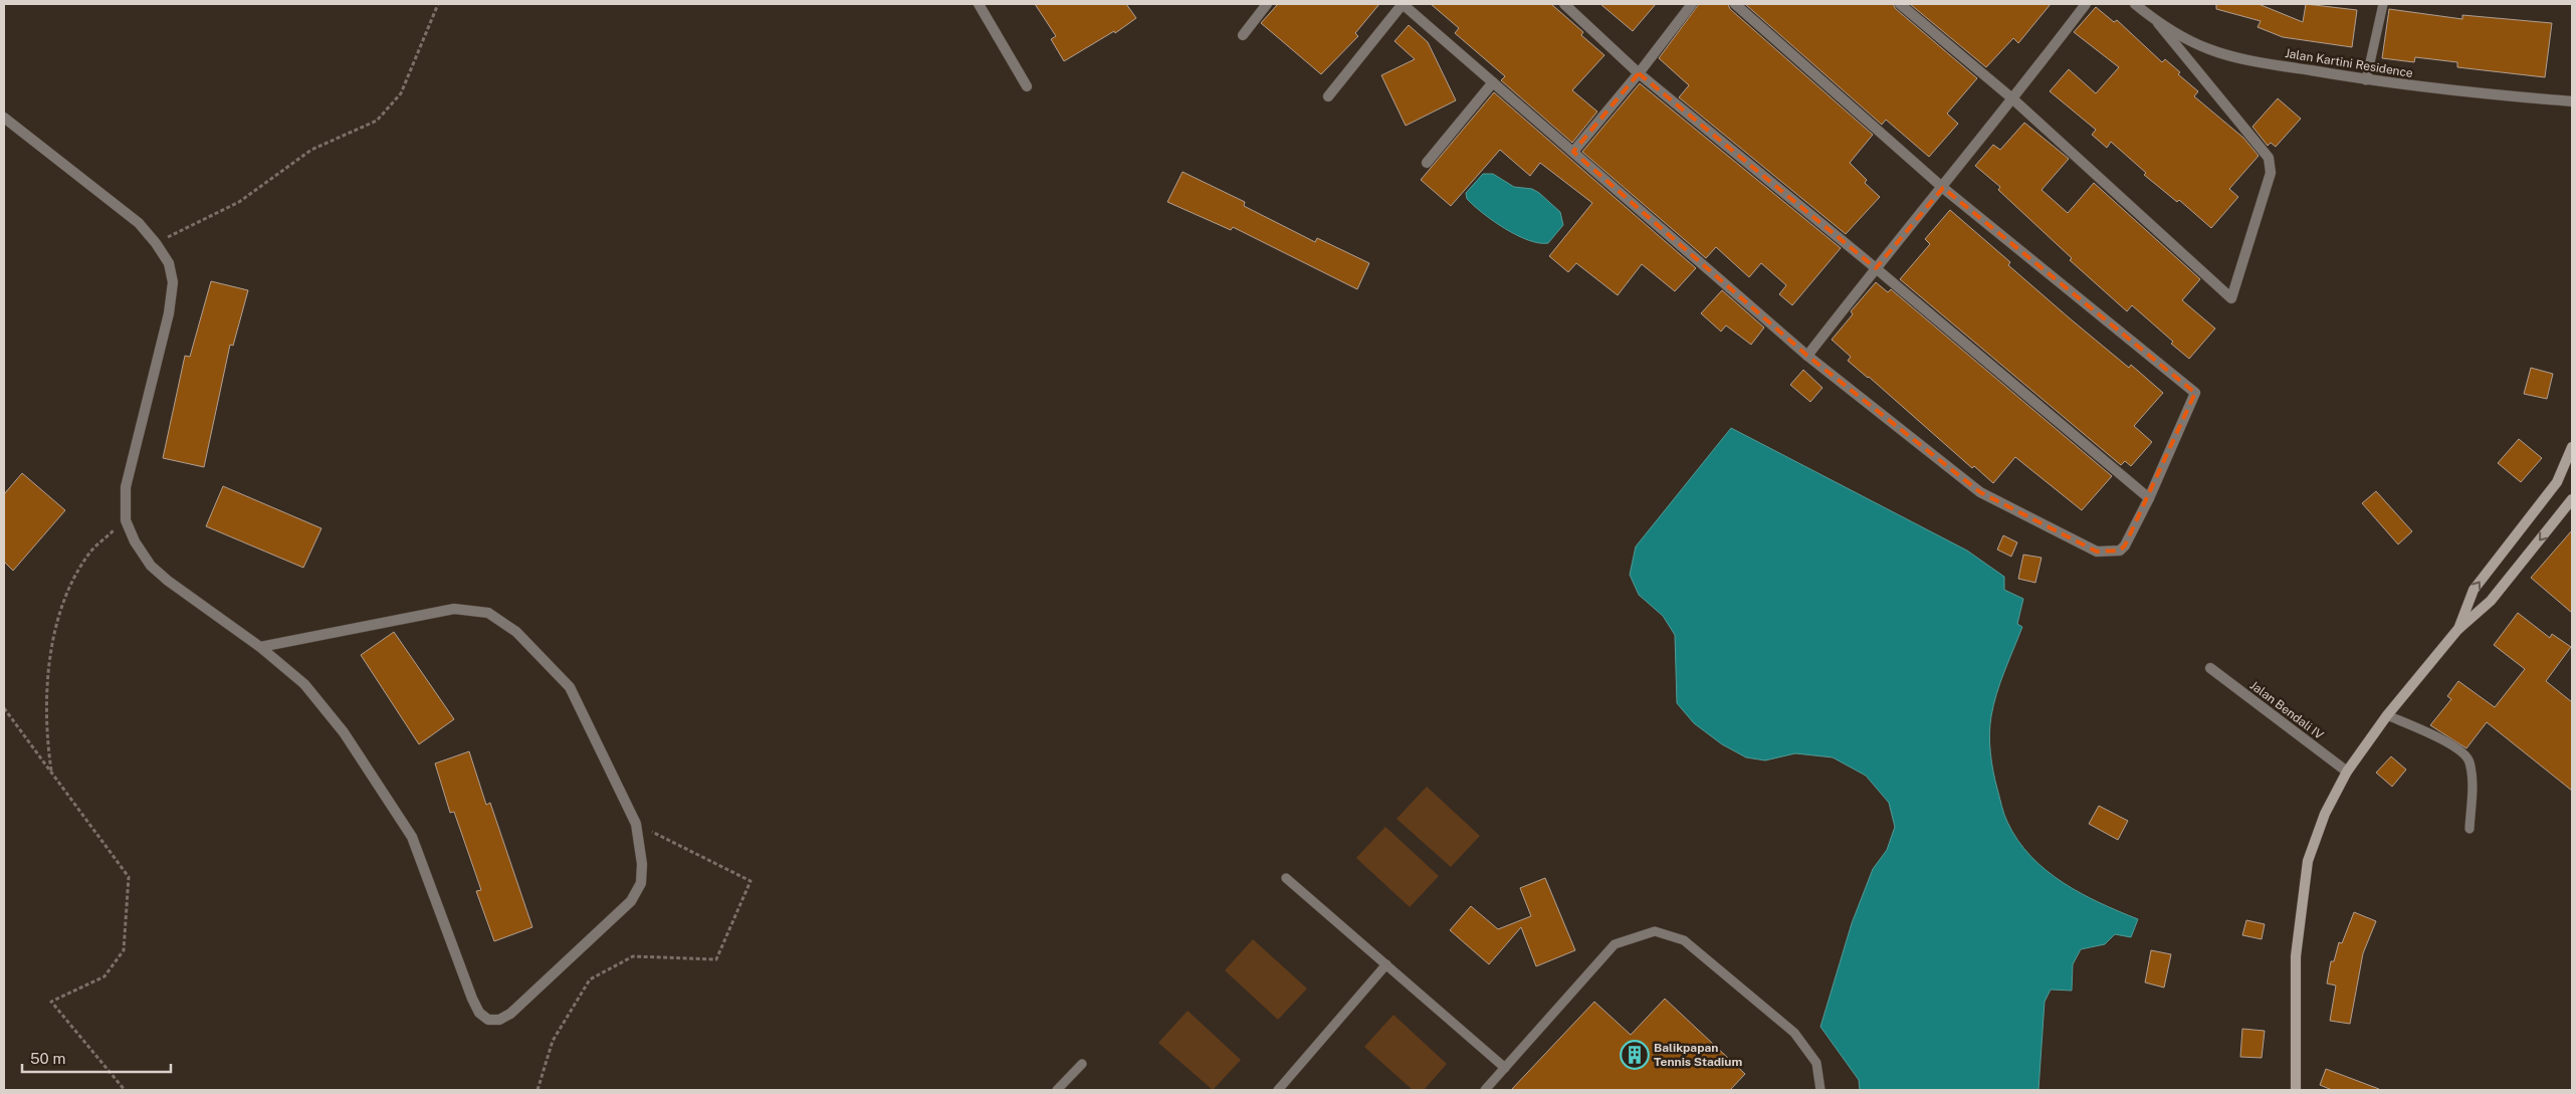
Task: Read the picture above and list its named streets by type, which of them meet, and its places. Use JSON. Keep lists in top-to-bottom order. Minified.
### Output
{"streets":{"street":["Jalan Kartini Residence","Jalan Bendali IV"]},"places":{"building":["Balikpapan Tennis Stadium"]},"scale_bar":"50 m"}
